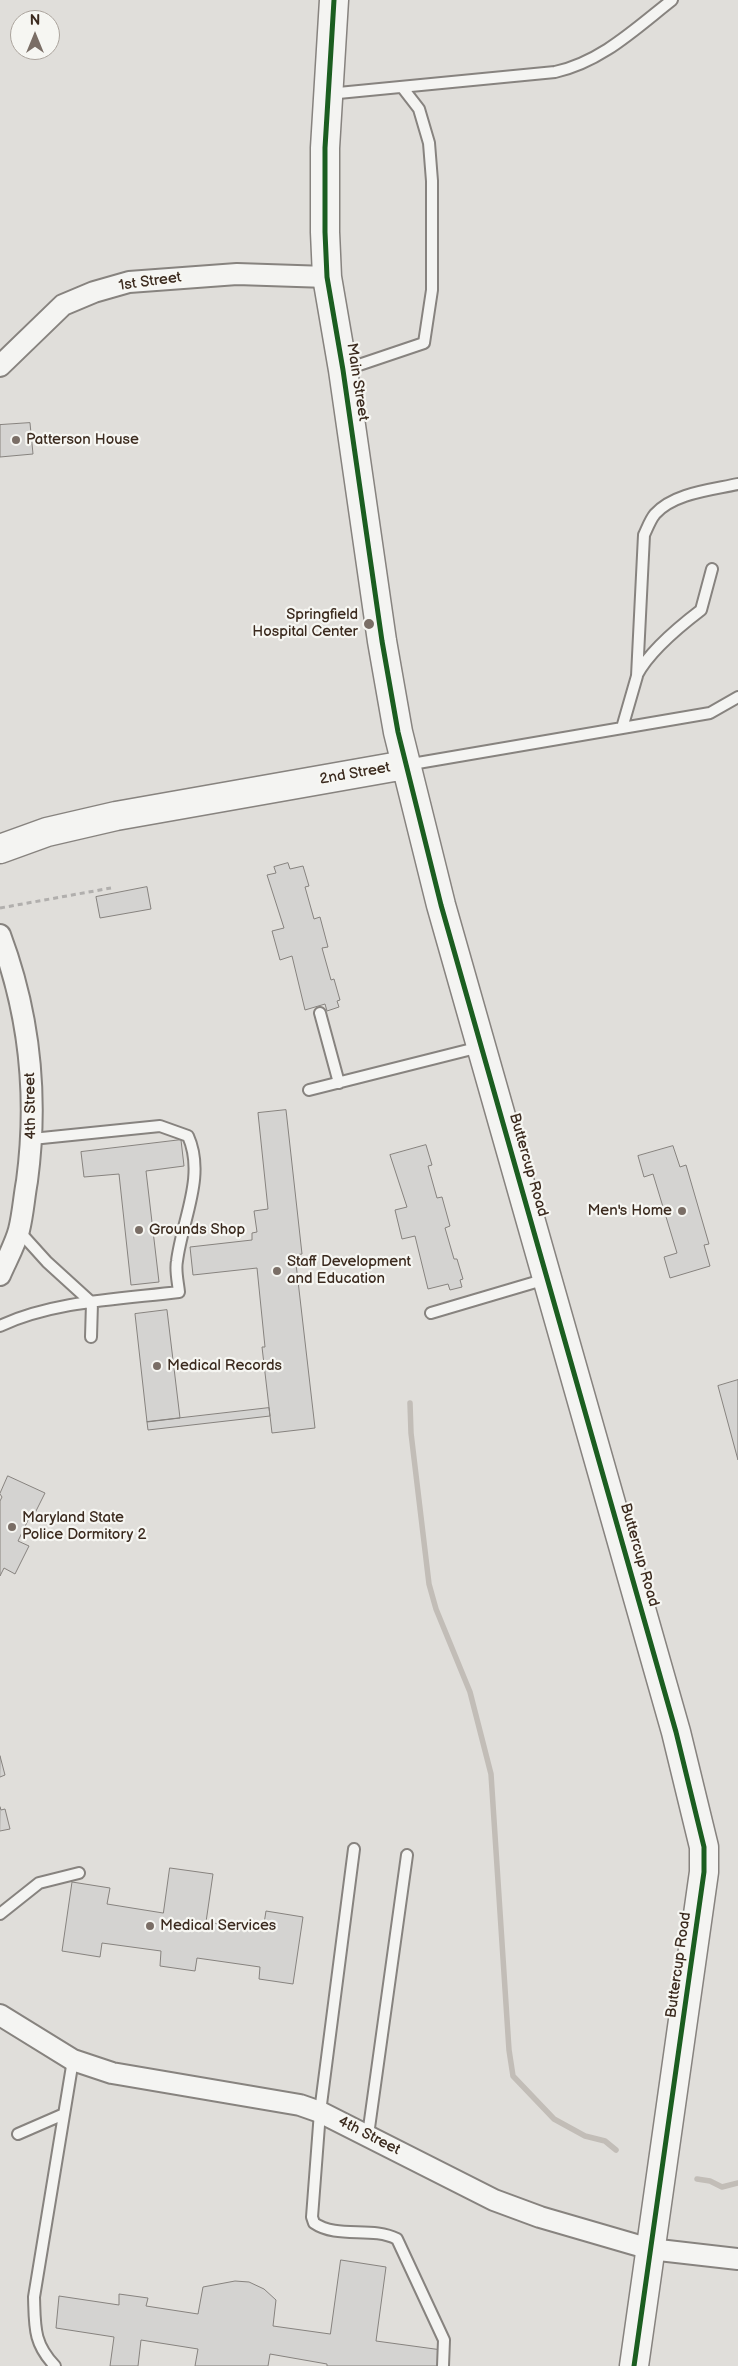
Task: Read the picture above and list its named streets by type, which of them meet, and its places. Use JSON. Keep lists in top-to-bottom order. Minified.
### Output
{"streets":{"street":["1st Street","Main Street","2nd Street","4th Street","Buttercup Road"]},"crossings":[["1st Street","Main Street"],["Main Street","2nd Street"],["Main Street","Buttercup Road"],["2nd Street","Buttercup Road"],["4th Street","Buttercup Road"]],"places":["Patterson House","Springfield Hospital Center","Men's Home","Grounds Shop","Staff Development and Education","Medical Records","Maryland State Police Dormitory 2","Medical Services"],"north":"top"}
